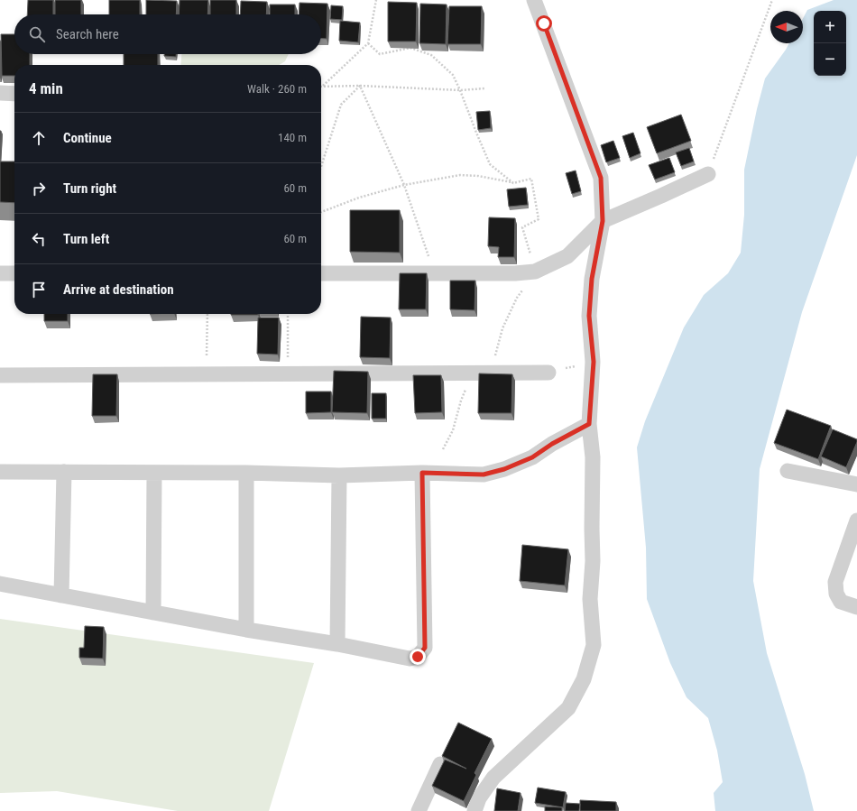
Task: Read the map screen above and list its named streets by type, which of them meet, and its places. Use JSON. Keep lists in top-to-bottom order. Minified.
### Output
{"north":"left","page":{"map_buttons":["+","−"],"search":"Search here","heading":["4 min","Walk · 260 m"],"list":[["Continue","140 m"],["Turn right","60 m"],["Turn left","60 m"],"Arrive at destination"]}}
